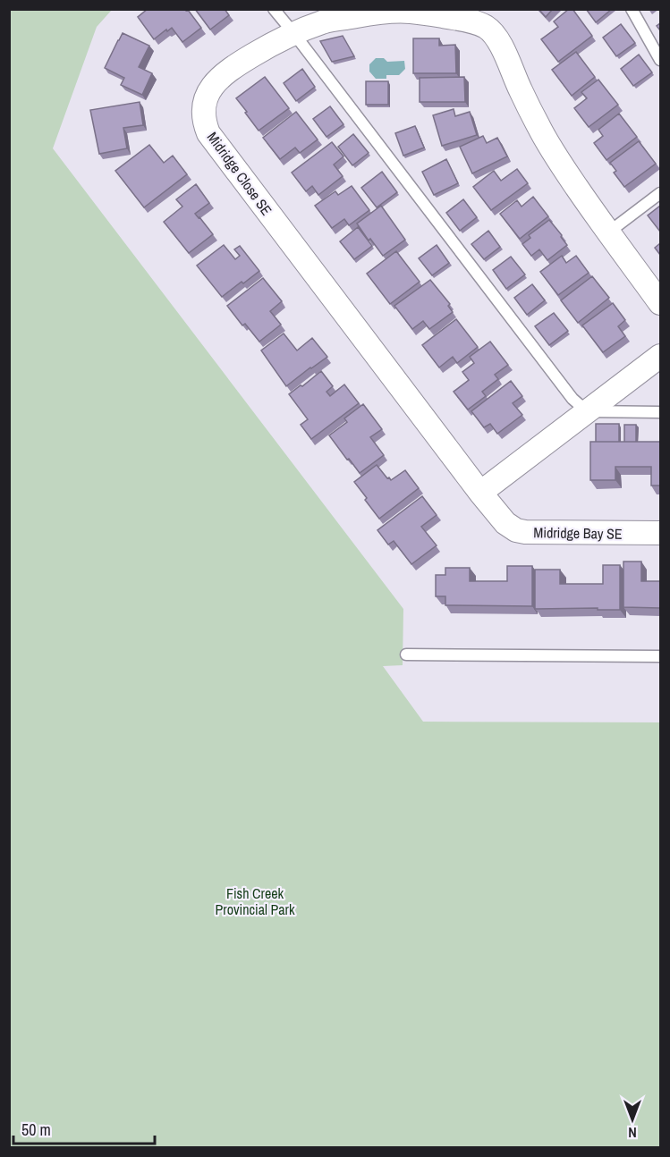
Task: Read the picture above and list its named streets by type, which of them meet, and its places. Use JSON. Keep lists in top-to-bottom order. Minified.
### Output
{"streets":{"street":["Midridge Close SE","Midridge Bay SE"]},"crossings":[["Midridge Close SE","Midridge Bay SE"]],"parks":["Fish Creek Provincial Park"],"scale_bar":"50 m","north":"bottom"}
